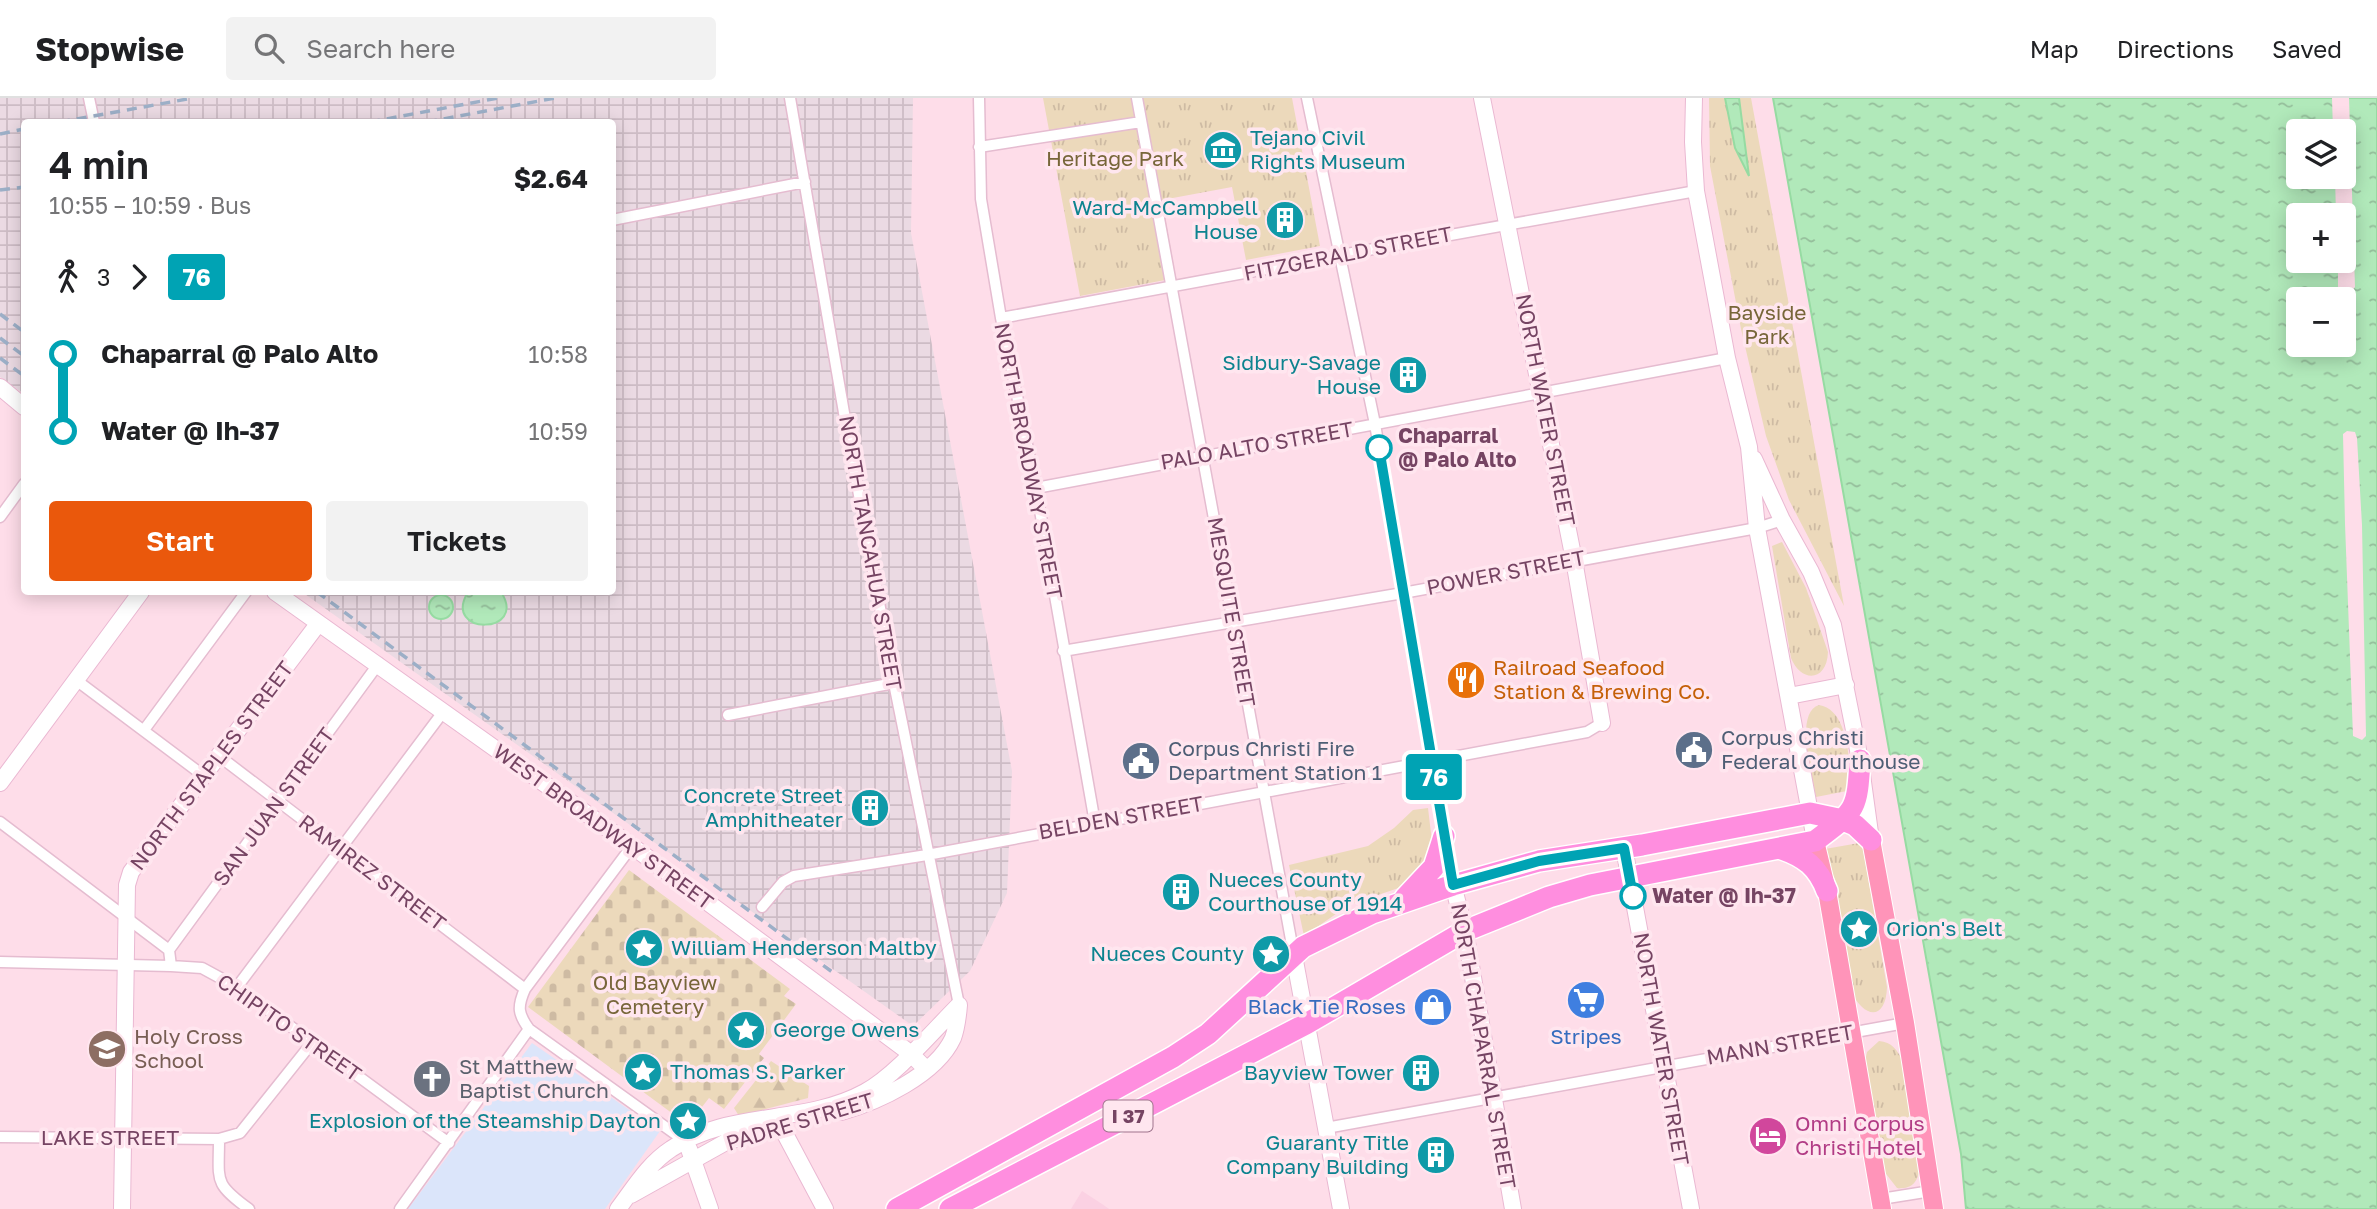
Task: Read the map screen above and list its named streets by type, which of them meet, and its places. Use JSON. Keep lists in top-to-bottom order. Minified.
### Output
{"streets":{"highway":["I 37"],"street":["FITZGERALD STREET","NORTH WATER STREET","PALO ALTO STREET","NORTH BROADWAY STREET","NORTH TANCAHUA STREET","POWER STREET","MESQUITE STREET","NORTH STAPLES STREET","SAN JUAN STREET","BELDEN STREET","WEST BROADWAY STREET","RAMIREZ STREET","CHIPITO STREET","MANN STREET","NORTH CHAPARRAL STREET","PADRE STREET","LAKE STREET"]},"crossings":[["FITZGERALD STREET","NORTH WATER STREET"],["FITZGERALD STREET","NORTH BROADWAY STREET"],["FITZGERALD STREET","MESQUITE STREET"],["FITZGERALD STREET","NORTH CHAPARRAL STREET"],["NORTH WATER STREET","PALO ALTO STREET"],["NORTH WATER STREET","POWER STREET"],["NORTH WATER STREET","BELDEN STREET"],["NORTH WATER STREET","MANN STREET"],["PALO ALTO STREET","NORTH BROADWAY STREET"],["PALO ALTO STREET","MESQUITE STREET"],["PALO ALTO STREET","NORTH CHAPARRAL STREET"],["NORTH BROADWAY STREET","POWER STREET"],["NORTH BROADWAY STREET","BELDEN STREET"],["NORTH TANCAHUA STREET","BELDEN STREET"],["NORTH TANCAHUA STREET","PADRE STREET"],["POWER STREET","MESQUITE STREET"],["POWER STREET","NORTH CHAPARRAL STREET"],["MESQUITE STREET","BELDEN STREET"],["MESQUITE STREET","MANN STREET"],["MESQUITE STREET","I 37"],["NORTH STAPLES STREET","WEST BROADWAY STREET"],["NORTH STAPLES STREET","RAMIREZ STREET"],["NORTH STAPLES STREET","CHIPITO STREET"],["NORTH STAPLES STREET","LAKE STREET"],["SAN JUAN STREET","WEST BROADWAY STREET"],["SAN JUAN STREET","RAMIREZ STREET"],["BELDEN STREET","NORTH CHAPARRAL STREET"],["WEST BROADWAY STREET","PADRE STREET"],["MANN STREET","NORTH CHAPARRAL STREET"]],"parks":["Heritage Park","Bayside Park","Old Bayview Cemetery"],"places":{"museum":["Tejano Civil Rights Museum"],"building":["Ward-McCampbell House","Sidbury-Savage House","Concrete Street Amphitheater","Nueces County Courthouse of 1914","Bayview Tower","Guaranty Title Company Building"],"other":["Chaparral @ Palo Alto","Water @ Ih-37"],"restaurant":["Railroad Seafood Station & Brewing Co."],"public building":["Corpus Christi Federal Courthouse","Corpus Christi Fire Department Station 1"],"place":["Orion's Belt","William Henderson Maltby","Nueces County","George Owens","Thomas S. Parker","Explosion of the Steamship Dayton"],"supermarket":["Stripes"],"shop":["Black Tie Roses"],"school or university":["Holy Cross School"],"church":["St Matthew Baptist Church"],"hotel":["Omni Corpus Christi Hotel"]},"lines":["bus line 76"],"page":{"header":"Stopwise","search":"Search here","nav":["Map","Directions","Saved"],"on_map":"76","map_buttons":["+","−"],"heading":["4 min","10:55 – 10:59 · Bus","$2.64"],"legs":["3","76"],"list":[{"name":"Chaparral @ Palo Alto","value":"10:58"},{"name":"Water @ Ih-37","value":"10:59"}],"buttons":["Start","Tickets"]}}
